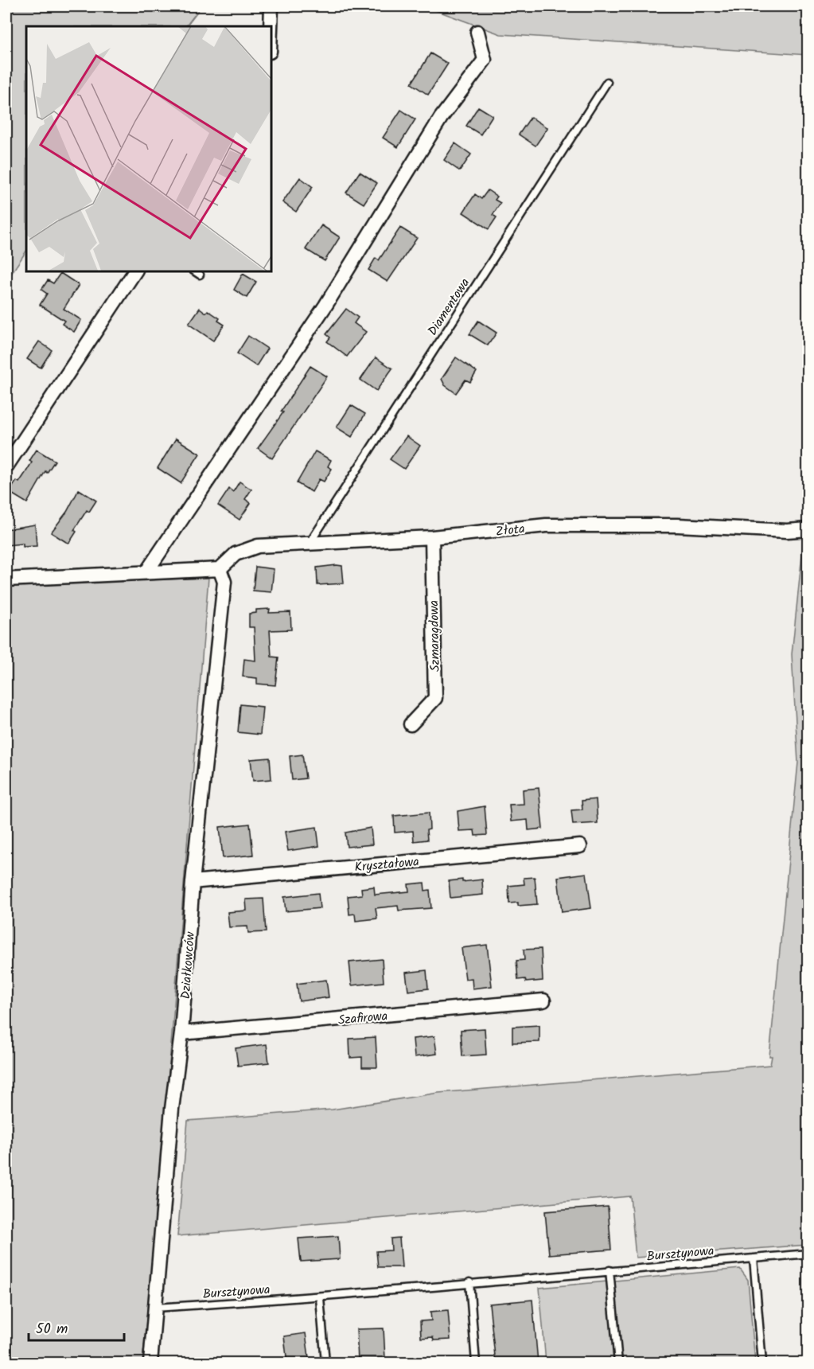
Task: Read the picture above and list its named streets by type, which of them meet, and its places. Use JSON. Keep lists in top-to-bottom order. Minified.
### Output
{"streets":{"street":["Złota","Szmaragdowa","Kryształowa","Działkowców","Szafirowa"],"lane":["Diamentowa","Bursztynowa"]},"crossings":[["Diamentowa","Złota"],["Złota","Szmaragdowa"],["Złota","Działkowców"],["Kryształowa","Działkowców"],["Działkowców","Szafirowa"],["Działkowców","Bursztynowa"]],"scale_bar":"50 m"}
